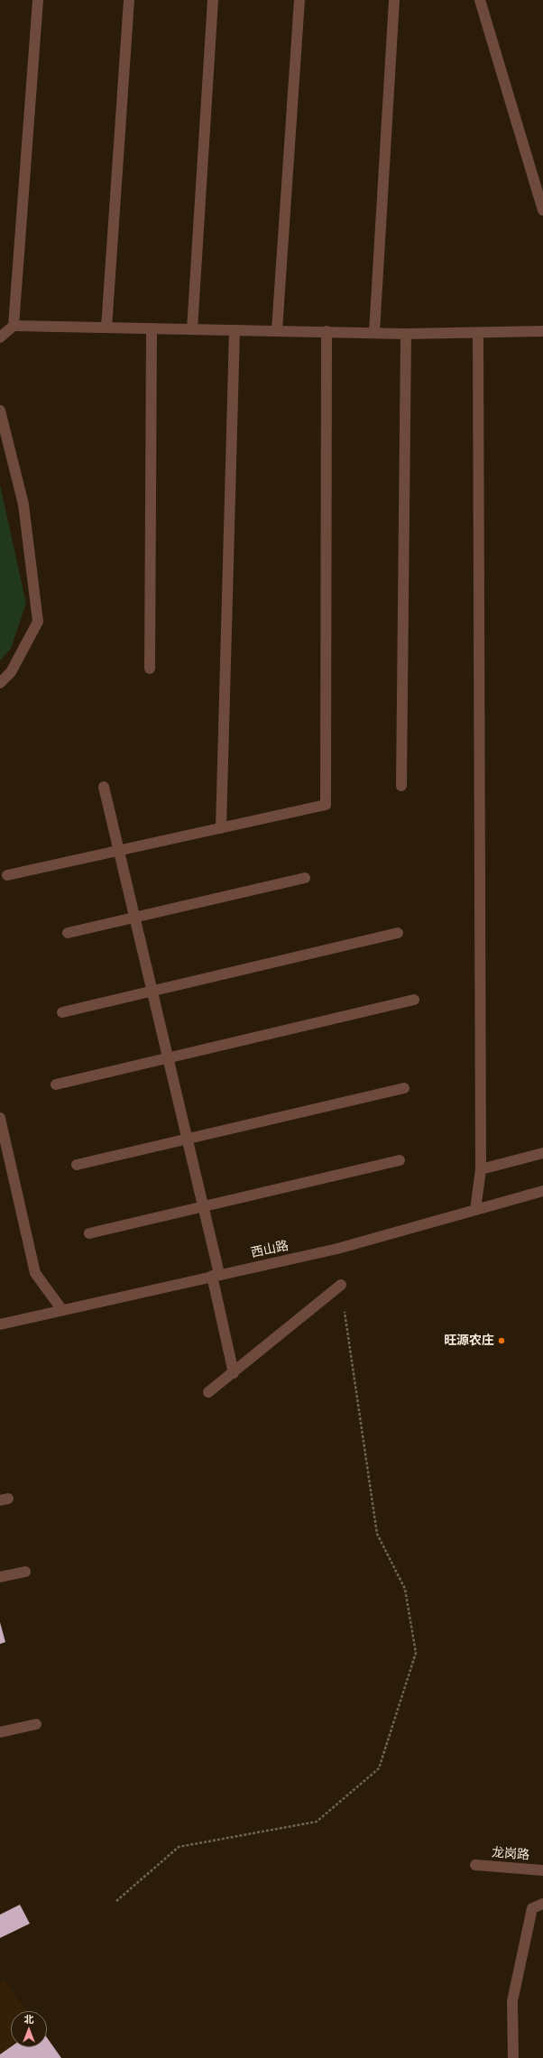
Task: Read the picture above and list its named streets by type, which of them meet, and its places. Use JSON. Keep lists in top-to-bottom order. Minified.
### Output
{"streets":{"street":["西山路","龙岗路"]},"places":["旺源农庄"],"north":"top"}
